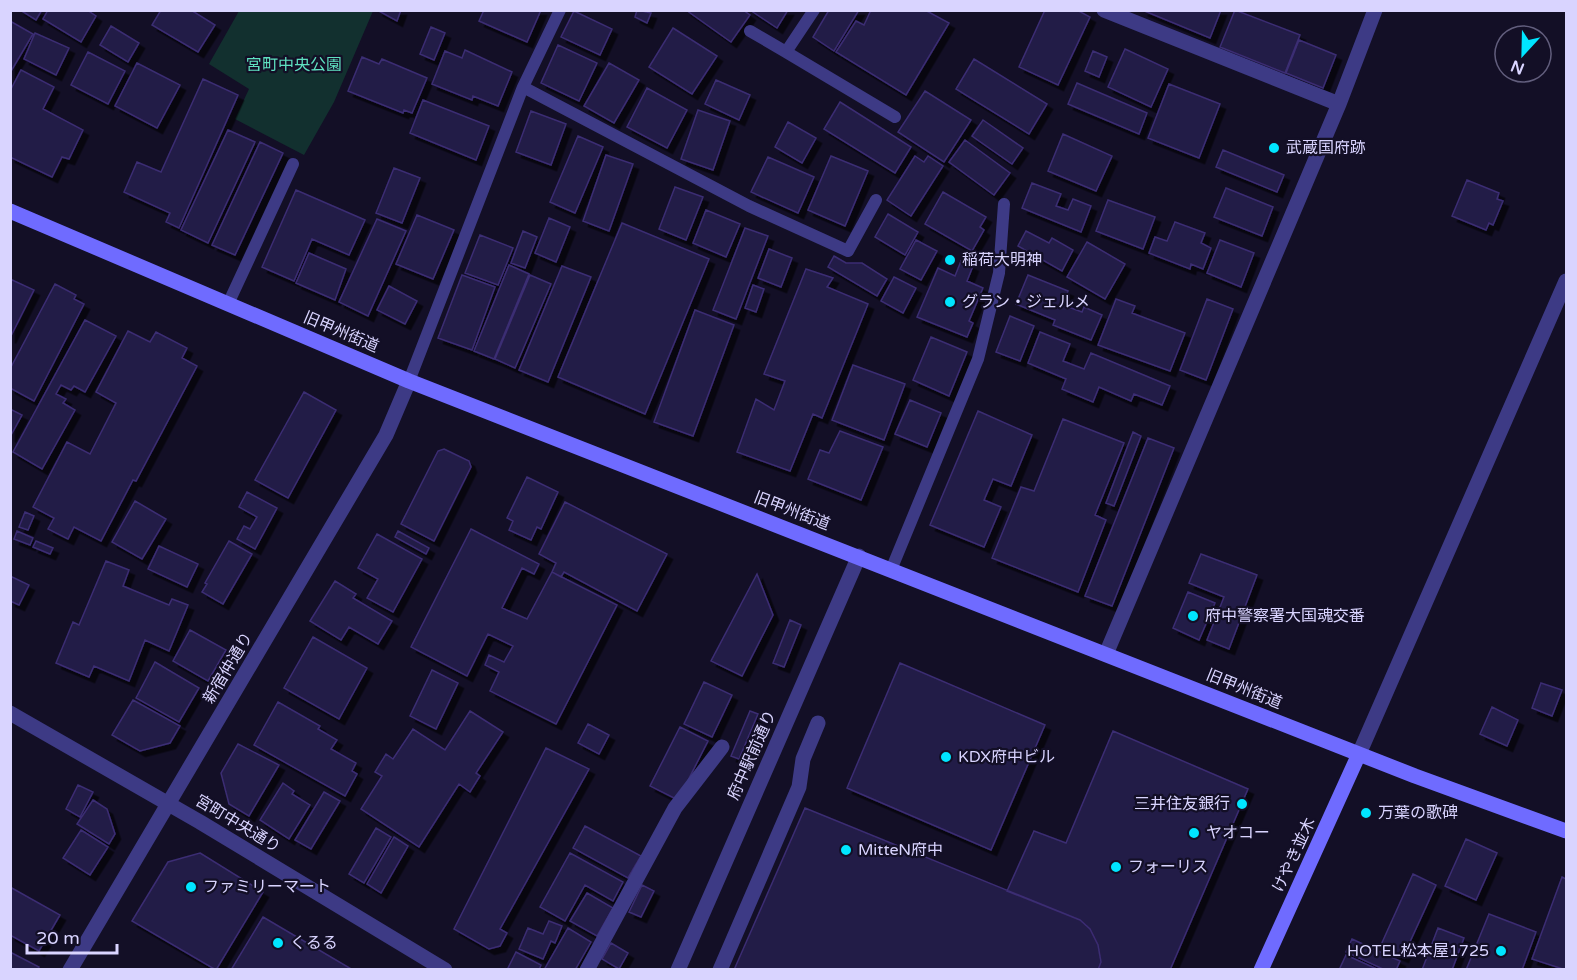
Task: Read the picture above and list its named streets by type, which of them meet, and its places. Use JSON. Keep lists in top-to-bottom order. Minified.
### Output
{"streets":{"main road":["旧甲州街道","けやき並木"],"street":["新宿仲通り","府中駅前通り","宮町中央通り"]},"crossings":[["旧甲州街道","新宿仲通り"],["旧甲州街道","府中駅前通り"],["旧甲州街道","けやき並木"],["新宿仲通り","宮町中央通り"]],"parks":["宮町中央公園"],"places":["武蔵国府跡","稲荷大明神","グラン・ジェルメ","府中警察署大国魂交番","KDX府中ビル","三井住友銀行","万葉の歌碑","ヤオコー","MitteN府中","フォーリス","ファミリーマート","くるる","HOTEL松本屋1725"],"scale_bar":"20 m","north":"bottom"}
